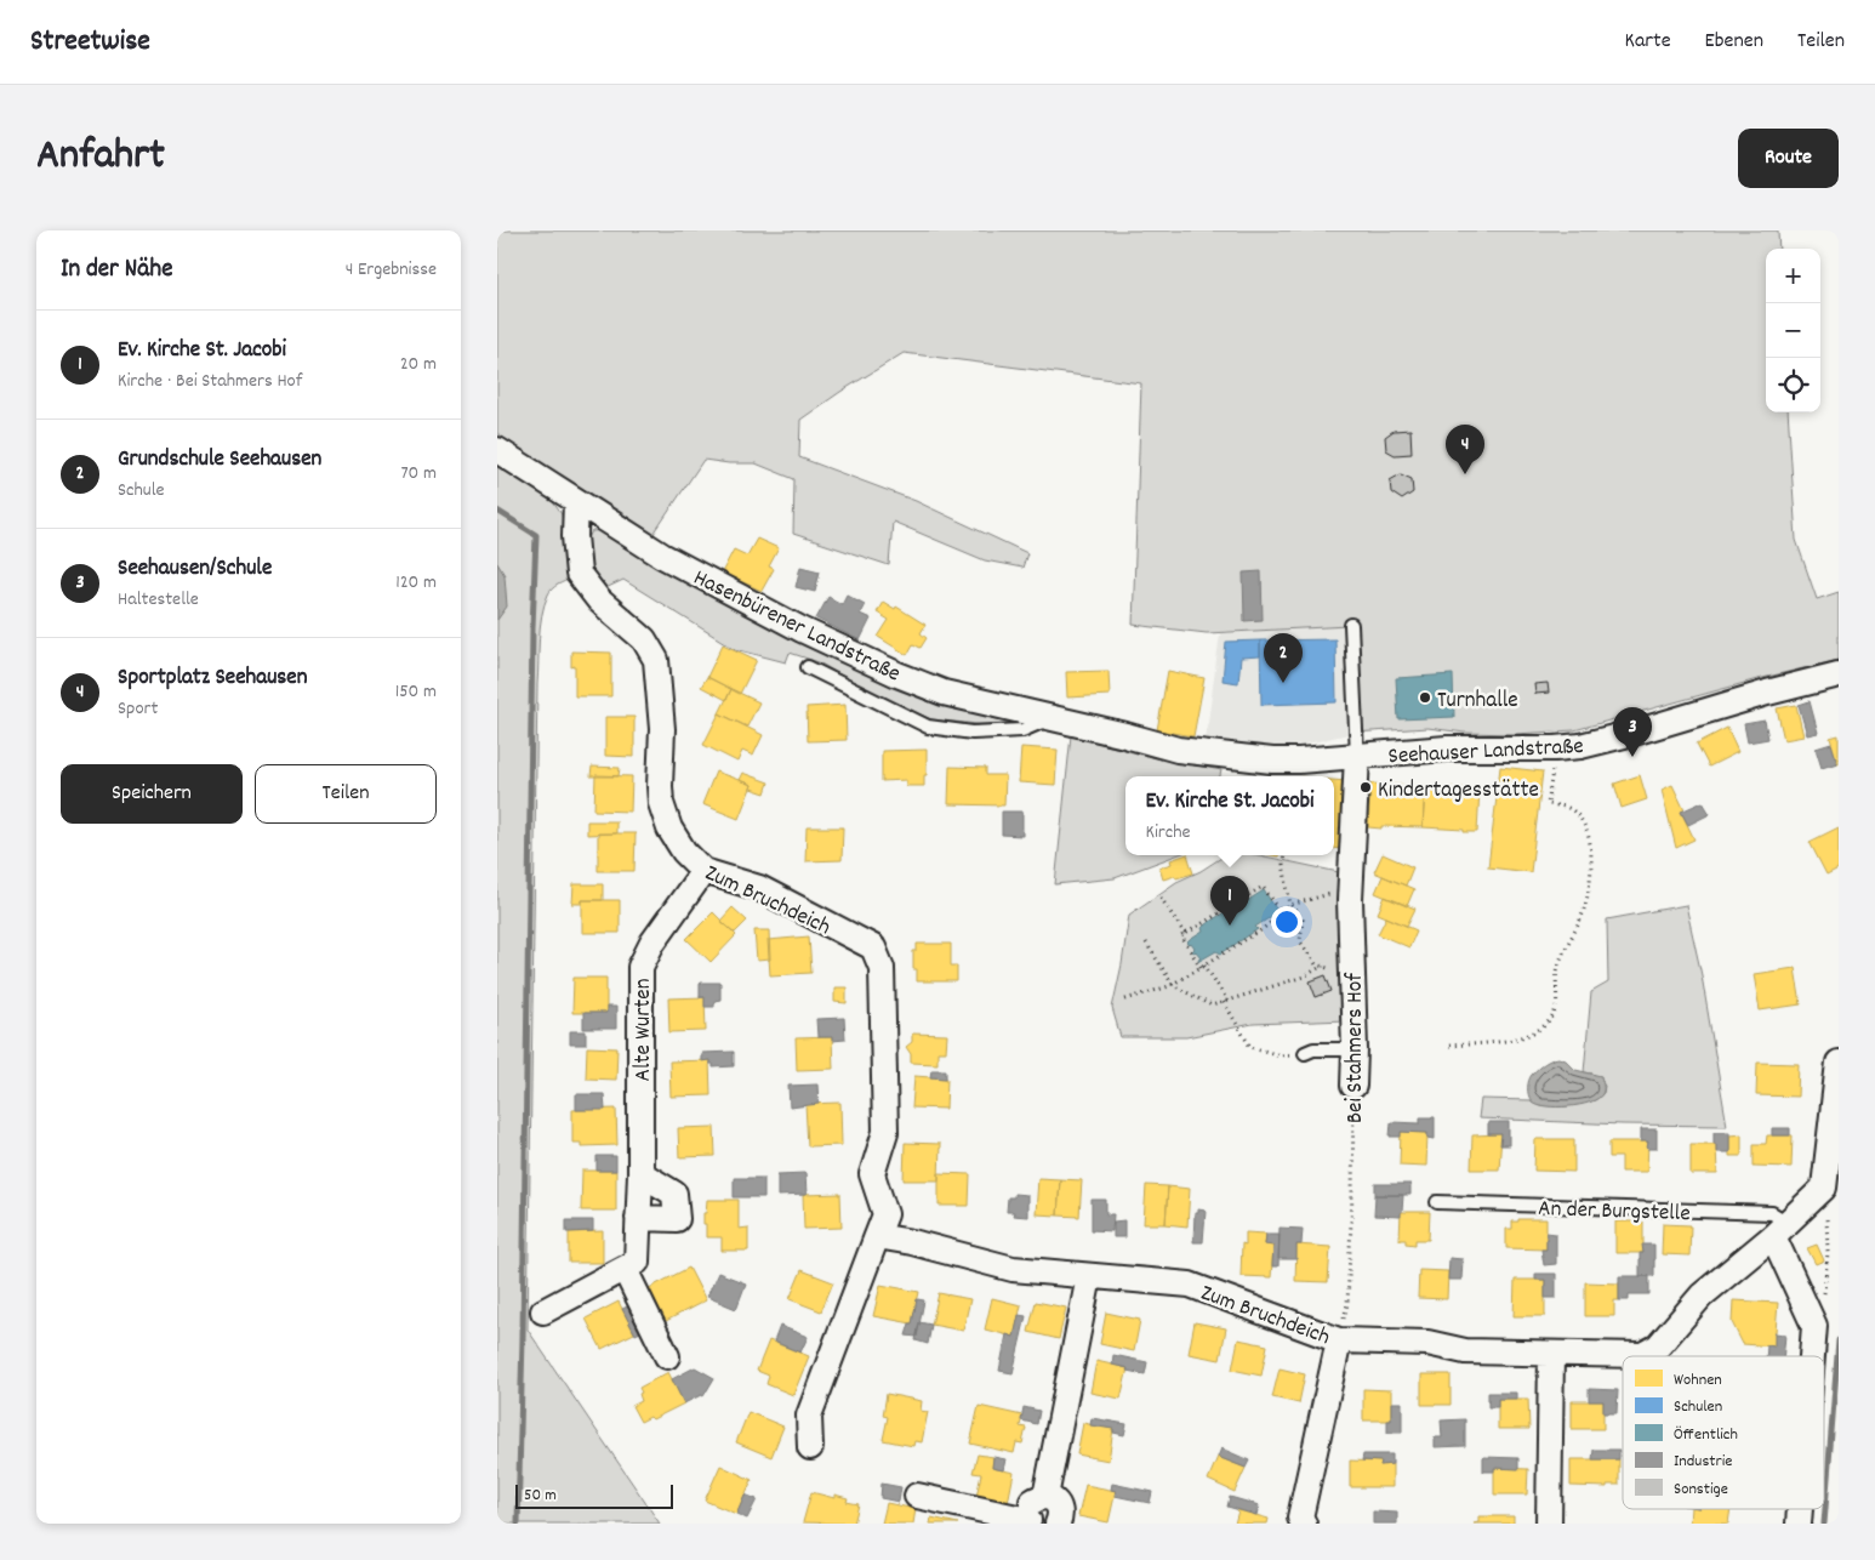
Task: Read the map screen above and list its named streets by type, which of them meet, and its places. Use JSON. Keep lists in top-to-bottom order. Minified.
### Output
{"streets":{"street":["Hasenbürener Landstraße","Seehauser Landstraße","Zum Bruchdeich","Alte Wurten","Bei Stahmers Hof"],"lane":["An der Burgstelle"]},"crossings":[["Hasenbürener Landstraße","Seehauser Landstraße"],["Hasenbürener Landstraße","Zum Bruchdeich"],["Seehauser Landstraße","Bei Stahmers Hof"],["Zum Bruchdeich","Alte Wurten"],["Zum Bruchdeich","Bei Stahmers Hof"],["Zum Bruchdeich","An der Burgstelle"]],"places":["Turnhalle","Kindertagesstätte"],"legend":["Wohnen","Schulen","Öffentlich","Industrie","Sonstige"],"scale_bar":"50 m","page":{"header":"Streetwise","nav":["Karte","Ebenen","Teilen"],"title":"Anfahrt","buttons":["Route",["Speichern","Teilen"]],"heading":["In der Nähe","4 Ergebnisse"],"map_buttons":["+","−"],"list":[{"mark":"1","name":"Ev. Kirche St. Jacobi","note":"Kirche · Bei Stahmers Hof","value":"20 m"},{"mark":"2","name":"Grundschule Seehausen","note":"Schule","value":"70 m"},{"mark":"3","name":"Seehausen/Schule","note":"Haltestelle","value":"120 m"},{"mark":"4","name":"Sportplatz Seehausen","note":"Sport","value":"150 m"}],"pins":["4","2","3","1"],"popup":["Ev. Kirche St. Jacobi","Kirche"],"scale":"50 m"}}
